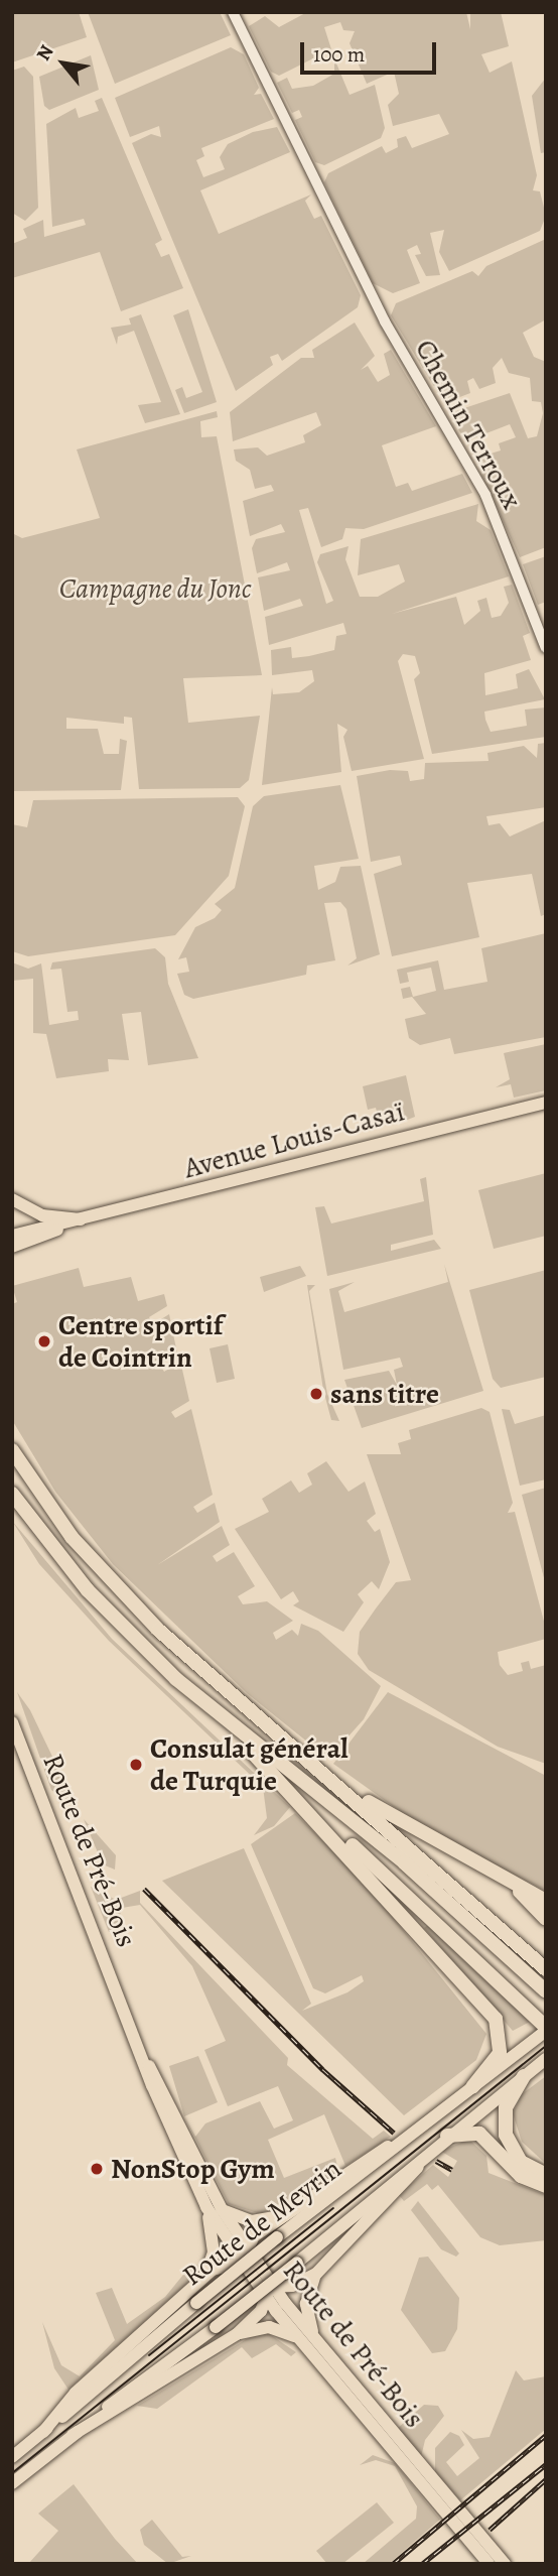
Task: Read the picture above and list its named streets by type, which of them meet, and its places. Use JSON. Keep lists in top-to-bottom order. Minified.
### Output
{"streets":{"main road":["Avenue Louis-Casaï","Route de Pré-Bois","Route de Meyrin"],"street":["Chemin Terroux"]},"parks":["Campagne du Jonc"],"places":["Centre sportif de Cointrin","sans titre","Consulat général de Turquie","NonStop Gym"],"scale_bar":"100 m","north":"top left"}
